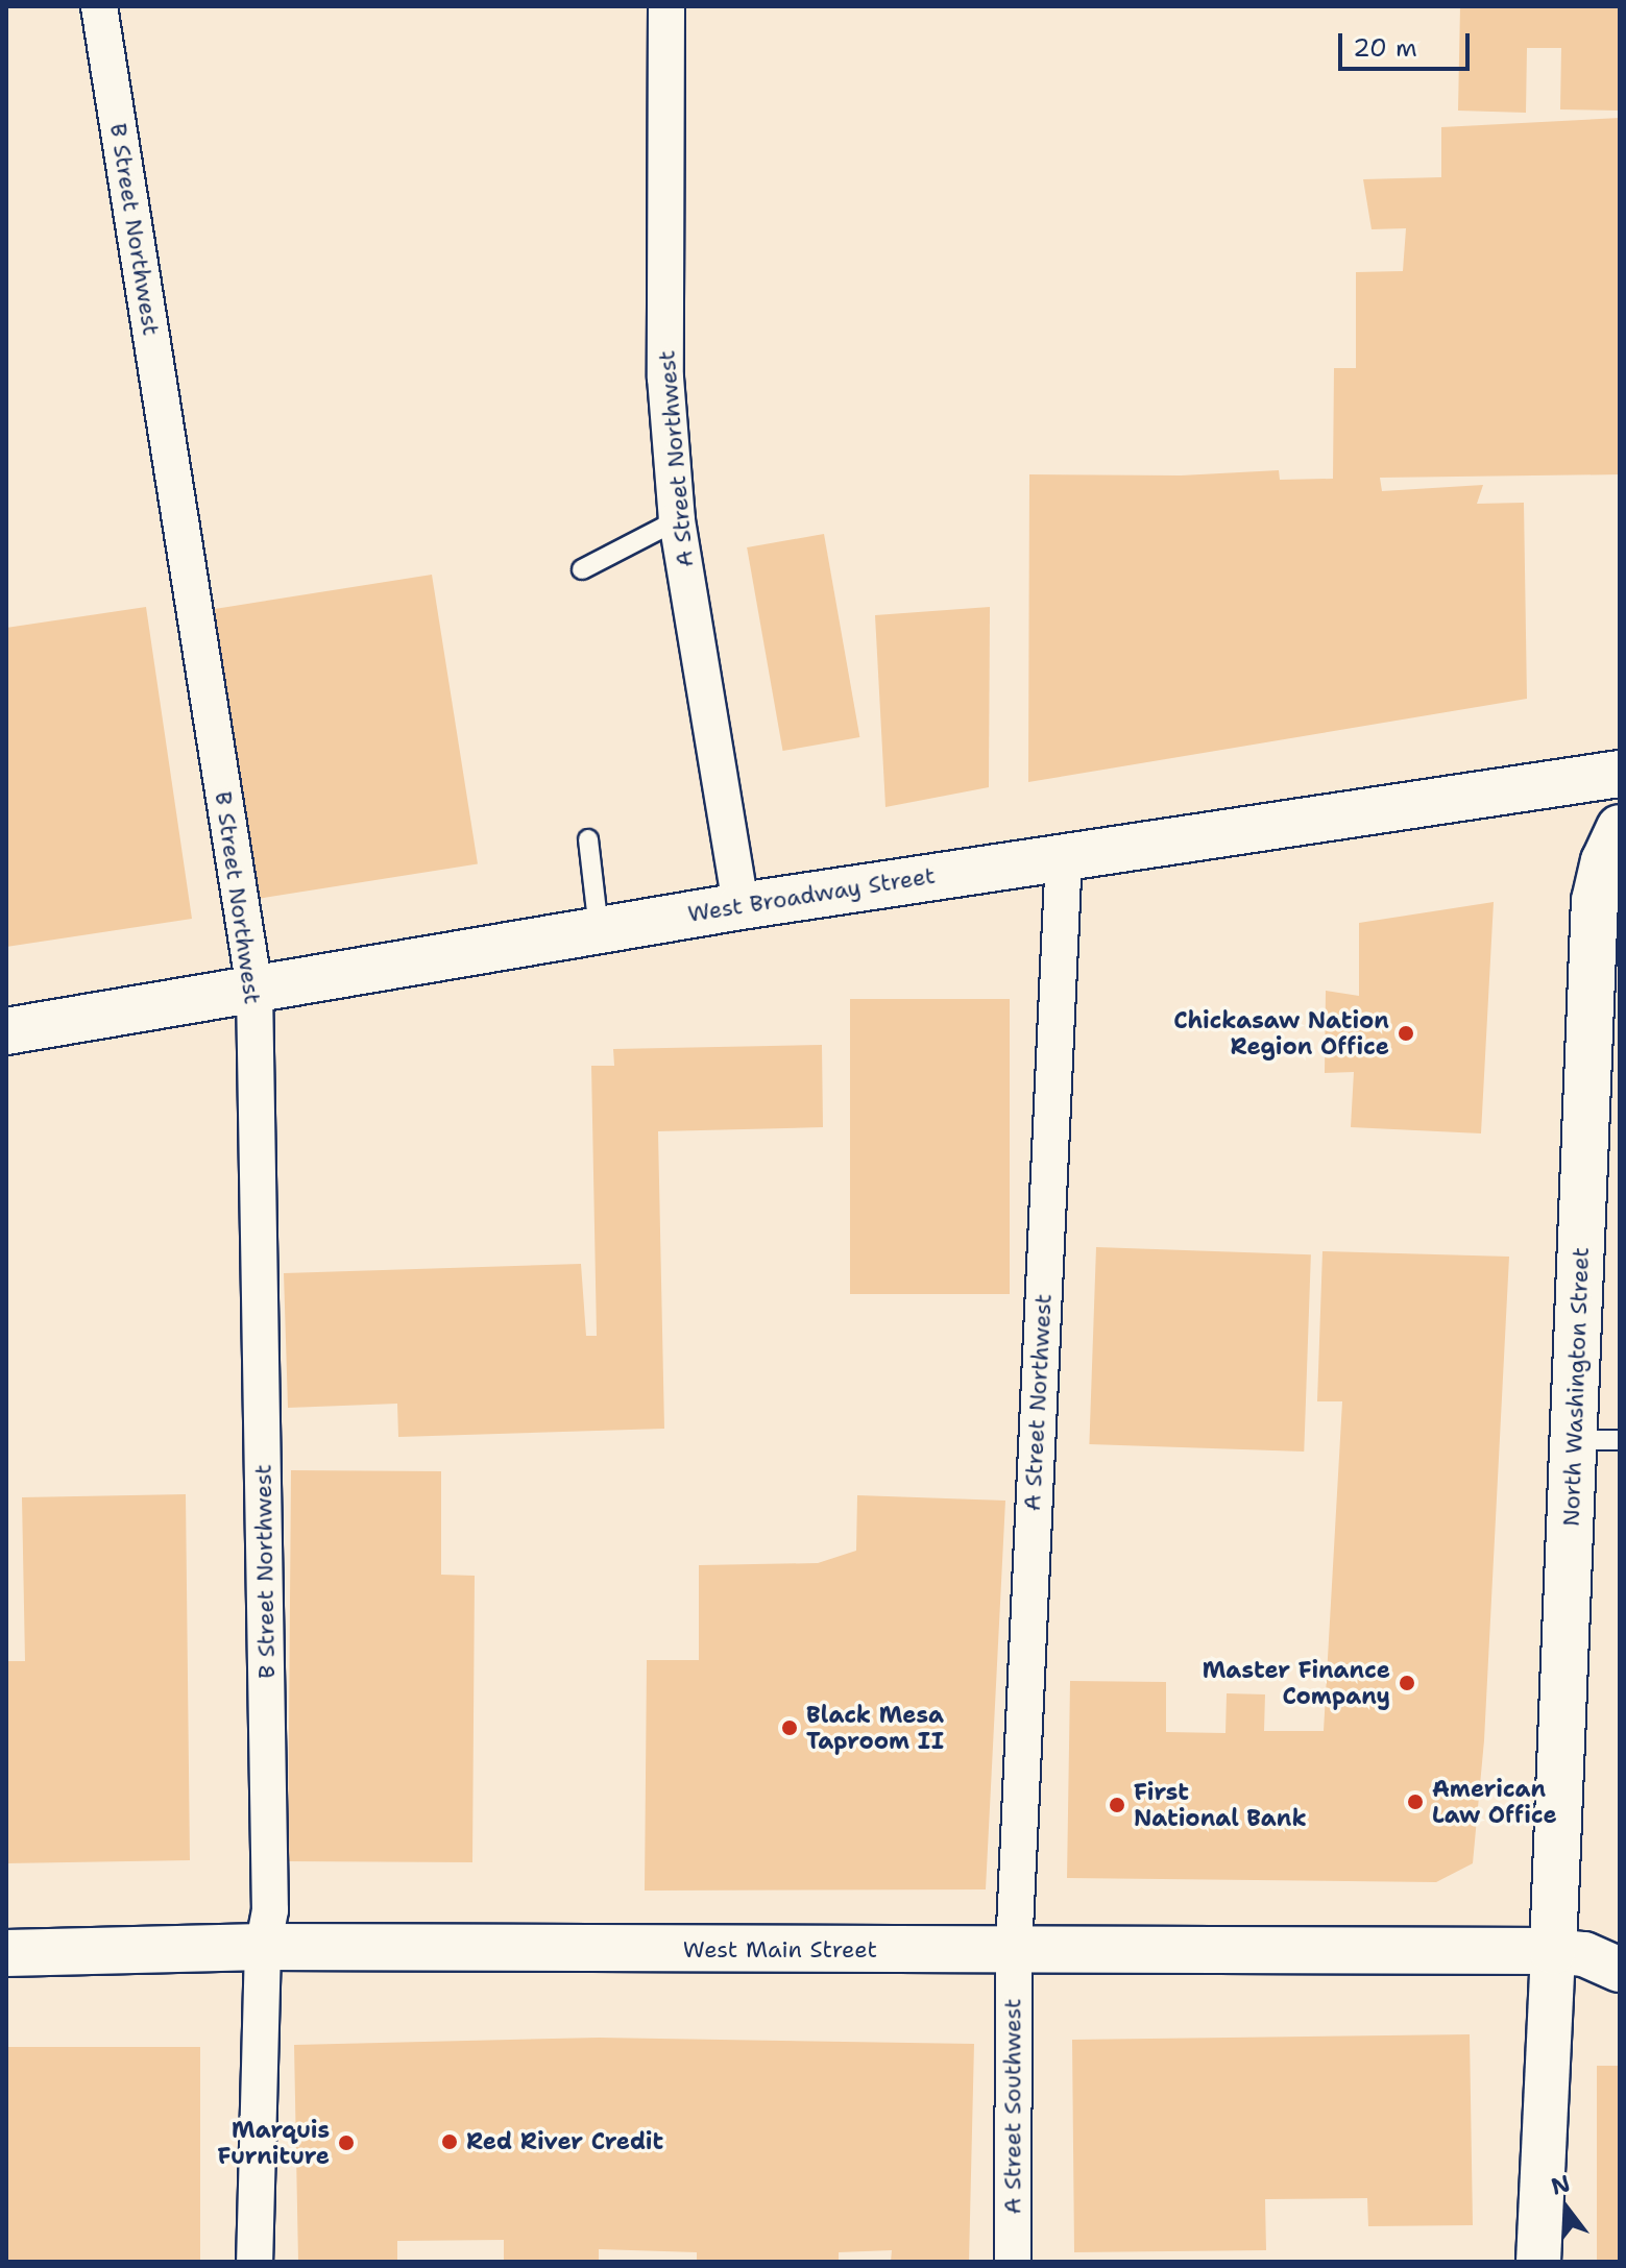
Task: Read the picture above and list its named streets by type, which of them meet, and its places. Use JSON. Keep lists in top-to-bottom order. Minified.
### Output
{"streets":{"main road":["West Broadway Street","North Washington Street","West Main Street"],"street":["B Street Northwest","A Street Northwest","A Street Southwest"]},"crossings":[["B Street Northwest","West Broadway Street"],["B Street Northwest","West Main Street"],["A Street Northwest","West Broadway Street"],["A Street Northwest","West Main Street"],["A Street Northwest","A Street Southwest"],["North Washington Street","West Main Street"],["West Main Street","A Street Southwest"]],"places":["Chickasaw Nation Region Office","Master Finance Company","Black Mesa Taproom II","American Law Office","First National Bank","Red River Credit","Marquis Furniture"],"scale_bar":"20 m","north":"top"}
